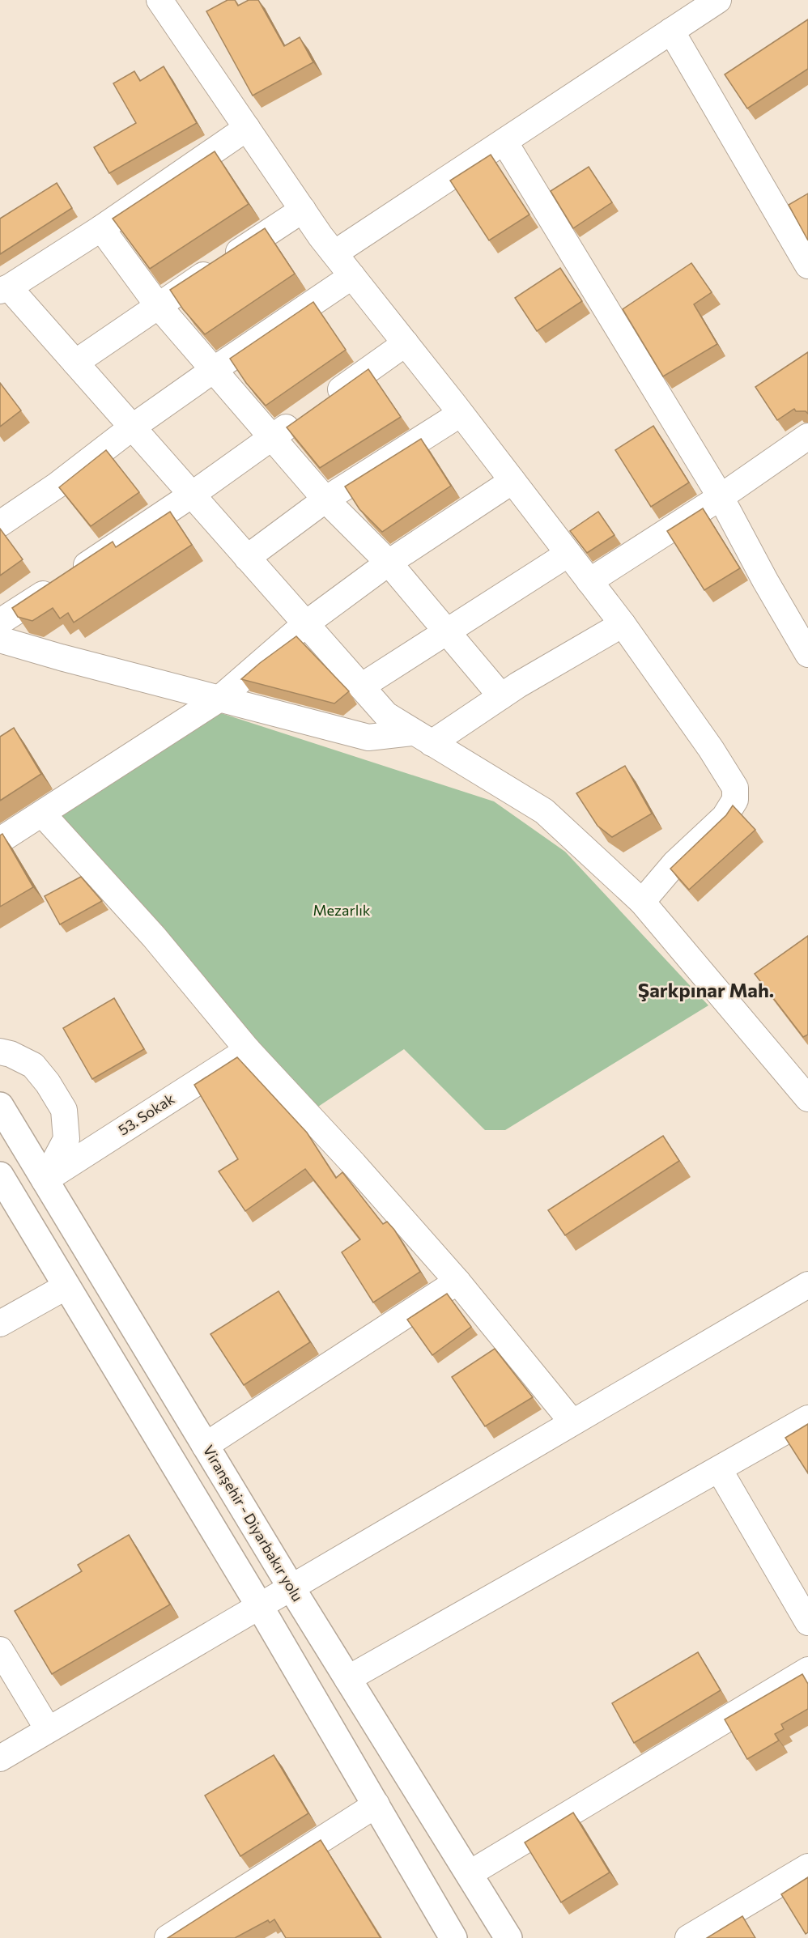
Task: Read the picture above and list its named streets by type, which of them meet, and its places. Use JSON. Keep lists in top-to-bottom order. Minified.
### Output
{"streets":{"main road":["Viranşehir - Diyarbakır yolu"],"street":["53. Sokak"]},"crossings":[["53. Sokak","Viranşehir - Diyarbakır yolu"]],"districts":["Şarkpınar Mah."],"parks":["Mezarlık"]}
